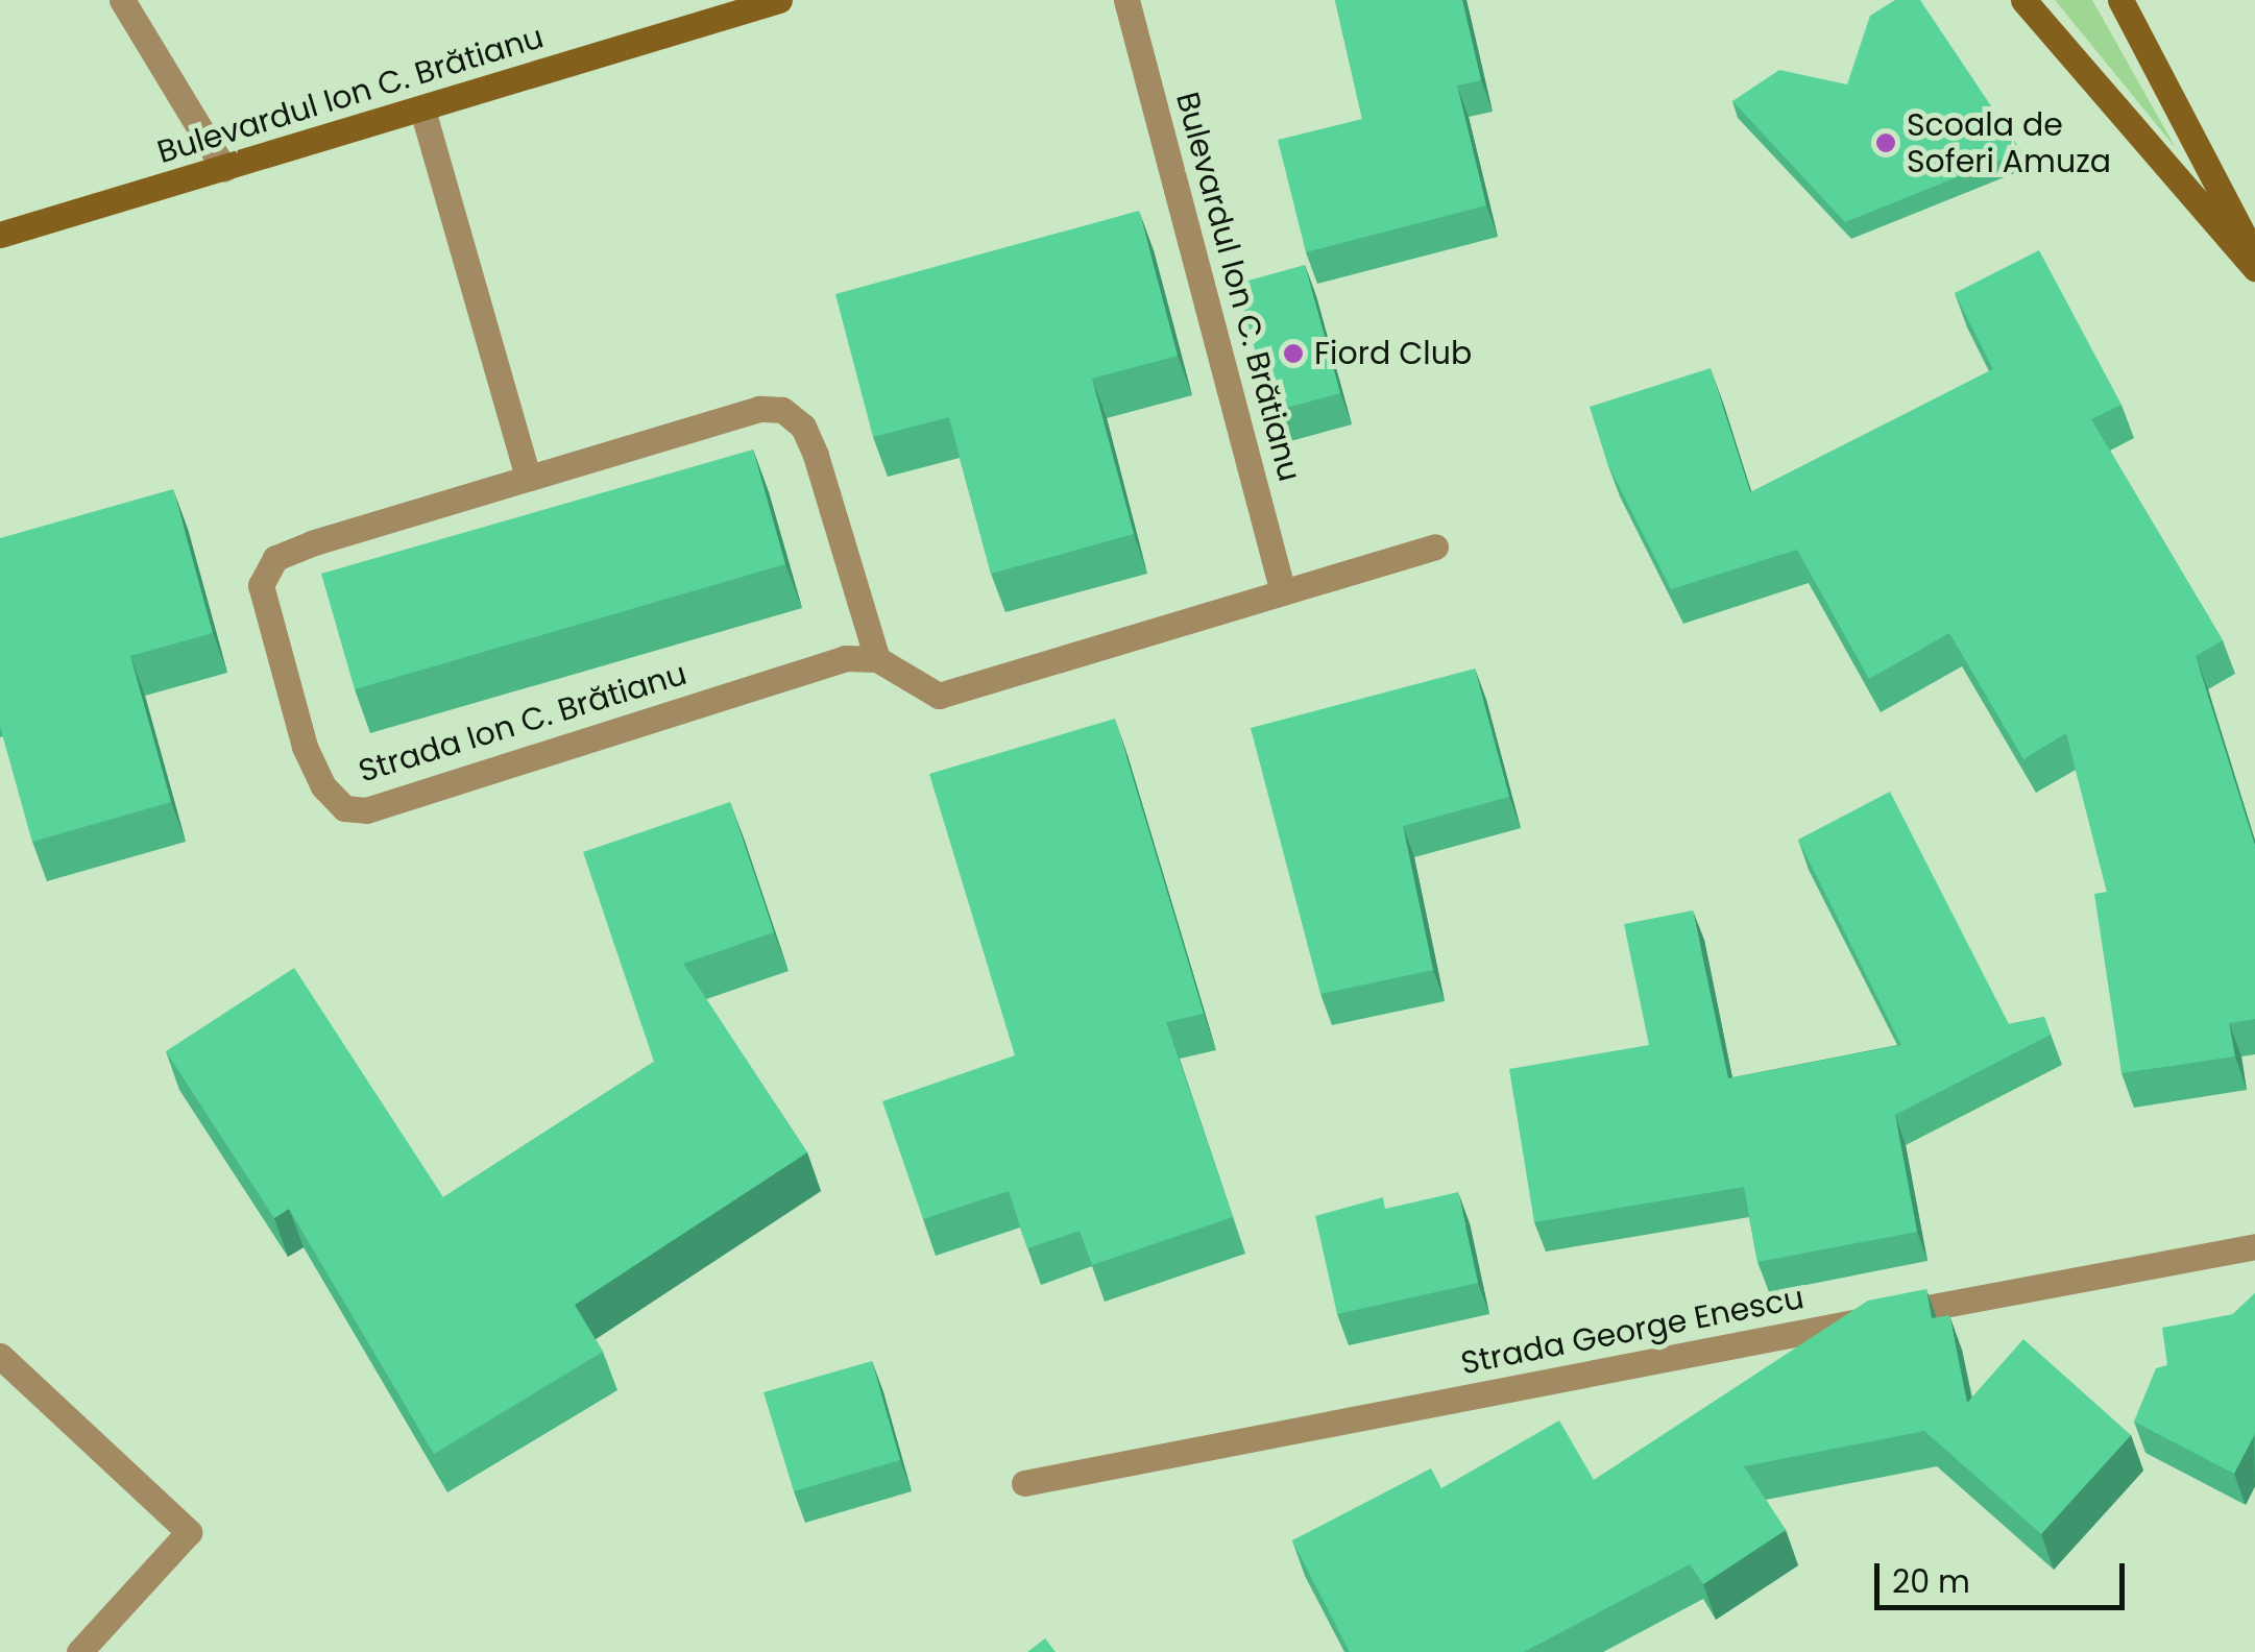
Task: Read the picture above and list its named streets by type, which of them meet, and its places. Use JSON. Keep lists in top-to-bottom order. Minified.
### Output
{"streets":{"main road":["Bulevardul Ion C. Brătianu"],"street":["Strada Ion C. Brătianu","Strada George Enescu"]},"places":["Scoala de Soferi Amuza","Fiord Club"],"scale_bar":"20 m"}
